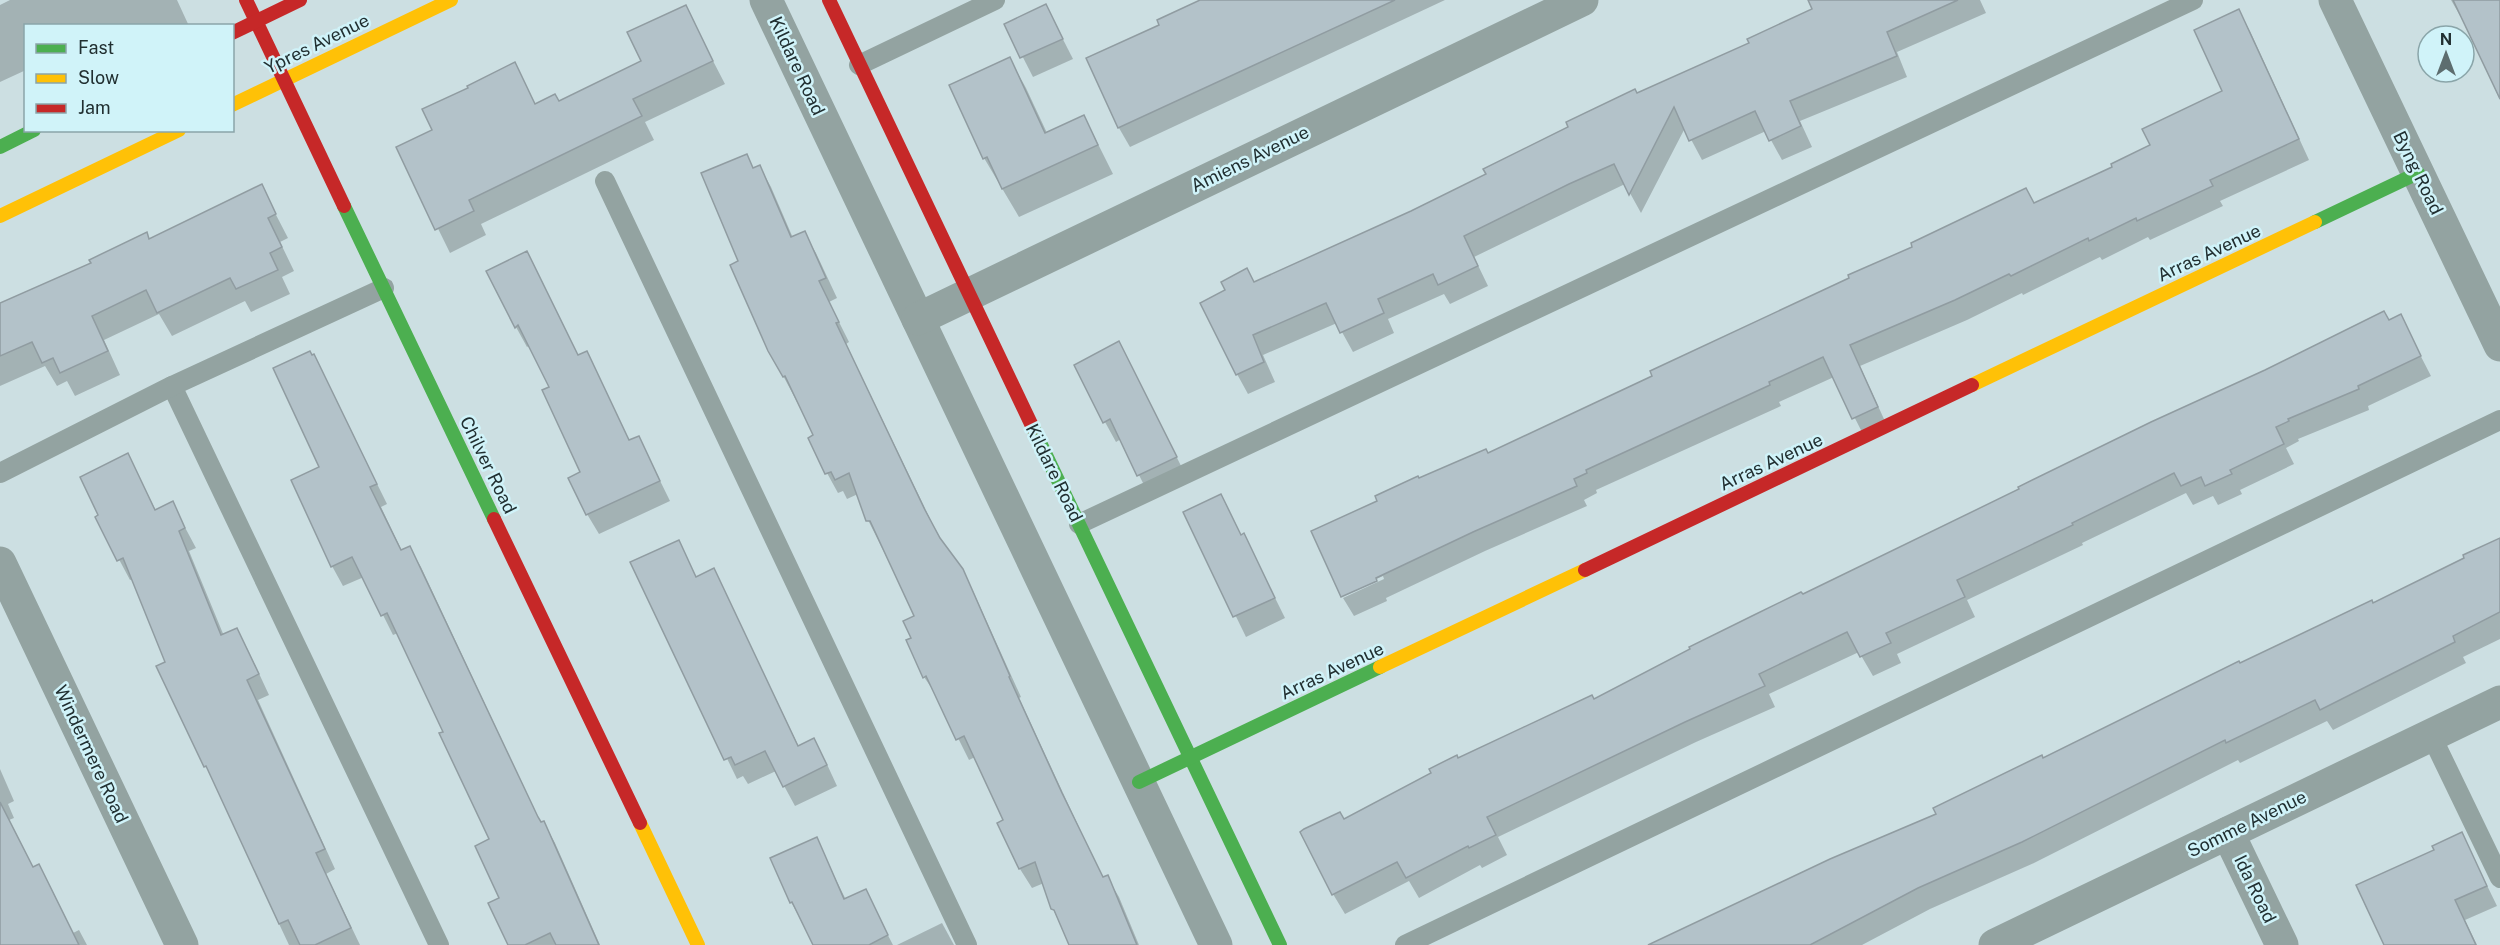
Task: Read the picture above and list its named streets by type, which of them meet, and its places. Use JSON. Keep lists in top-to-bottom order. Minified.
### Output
{"streets":{"street":["Ypres Avenue","Kildare Road","Amiens Avenue","Byng Road","Arras Avenue","Chilver Road","Windermere Road","Somme Avenue","Ida Road"]},"crossings":[["Ypres Avenue","Chilver Road"],["Kildare Road","Amiens Avenue"],["Kildare Road","Arras Avenue"],["Byng Road","Arras Avenue"],["Somme Avenue","Ida Road"]],"legend":["Fast","Slow","Jam"],"north":"top"}
